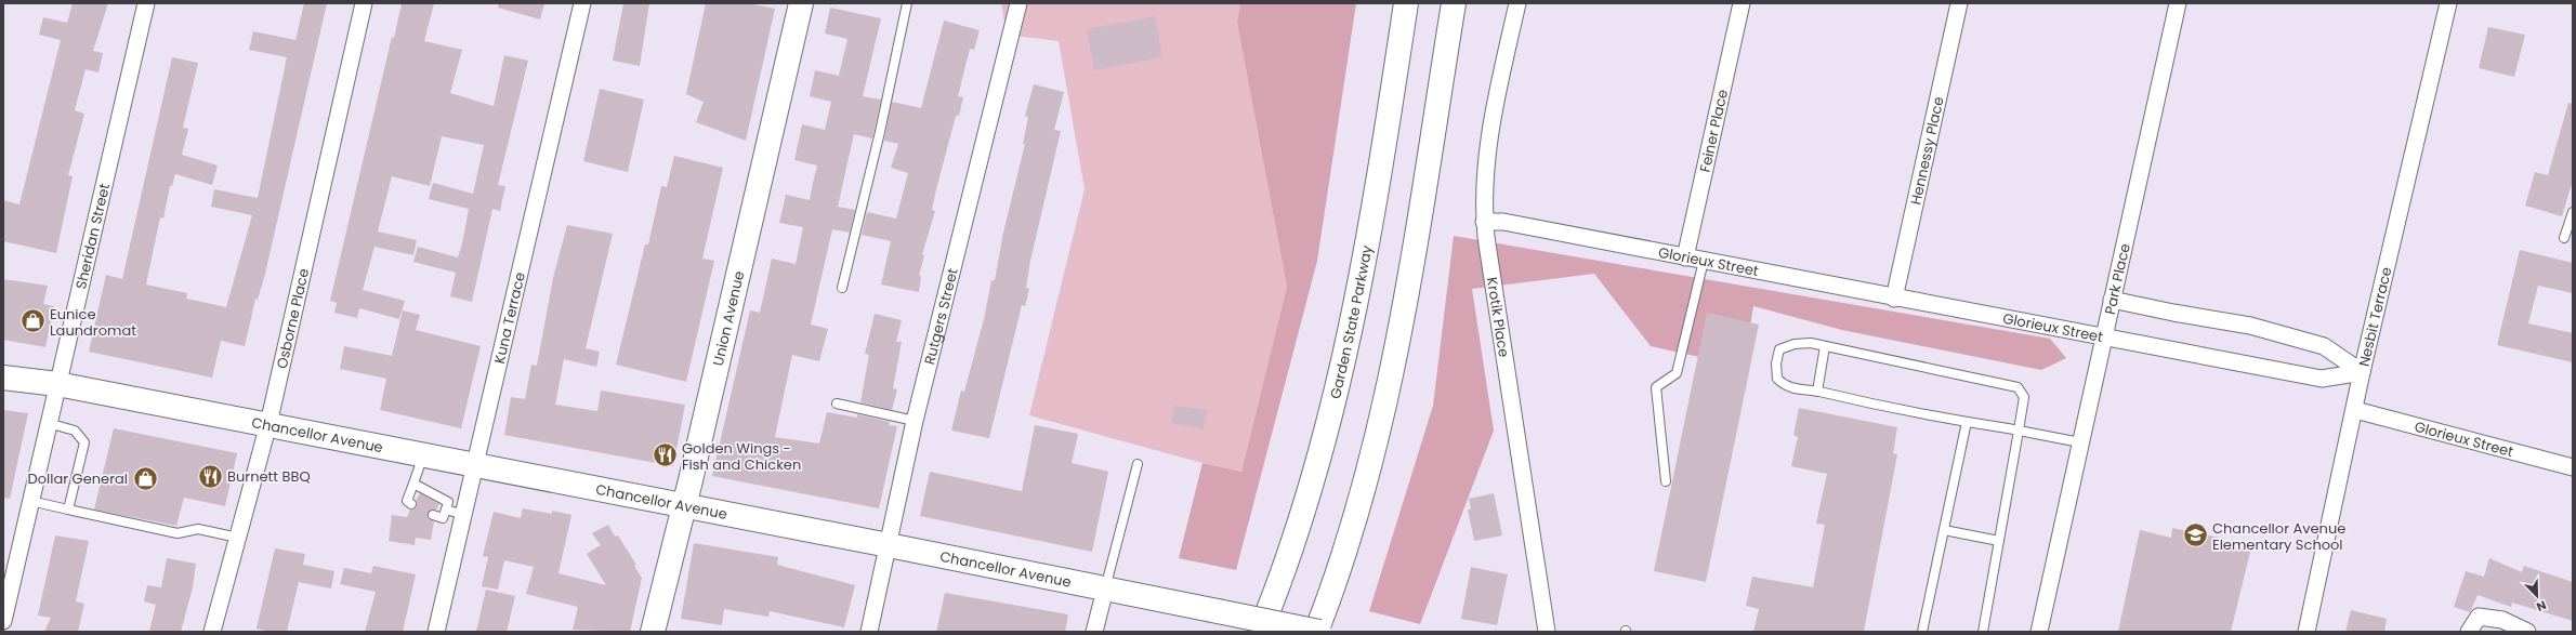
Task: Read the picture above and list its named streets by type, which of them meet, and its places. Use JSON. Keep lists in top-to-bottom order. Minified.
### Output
{"streets":{"main road":["Union Avenue","Garden State Parkway","Chancellor Avenue"],"street":["Feiner Place","Hennessy Place","Sheridan Street","Glorieux Street","Park Place","Rutgers Street","Krotik Place","Nesbit Terrace","Osborne Place","Kuna Terrace"]},"crossings":[["Feiner Place","Glorieux Street"],["Hennessy Place","Glorieux Street"],["Sheridan Street","Chancellor Avenue"],["Glorieux Street","Park Place"],["Glorieux Street","Krotik Place"],["Glorieux Street","Nesbit Terrace"],["Rutgers Street","Chancellor Avenue"],["Osborne Place","Chancellor Avenue"],["Kuna Terrace","Chancellor Avenue"],["Union Avenue","Chancellor Avenue"]],"places":{"shop":["Eunice Laundromat","Dollar General"],"restaurant":["Golden Wings - Fish and Chicken","Burnett BBQ"],"school or university":["Chancellor Avenue Elementary School"]},"north":"bottom right"}
